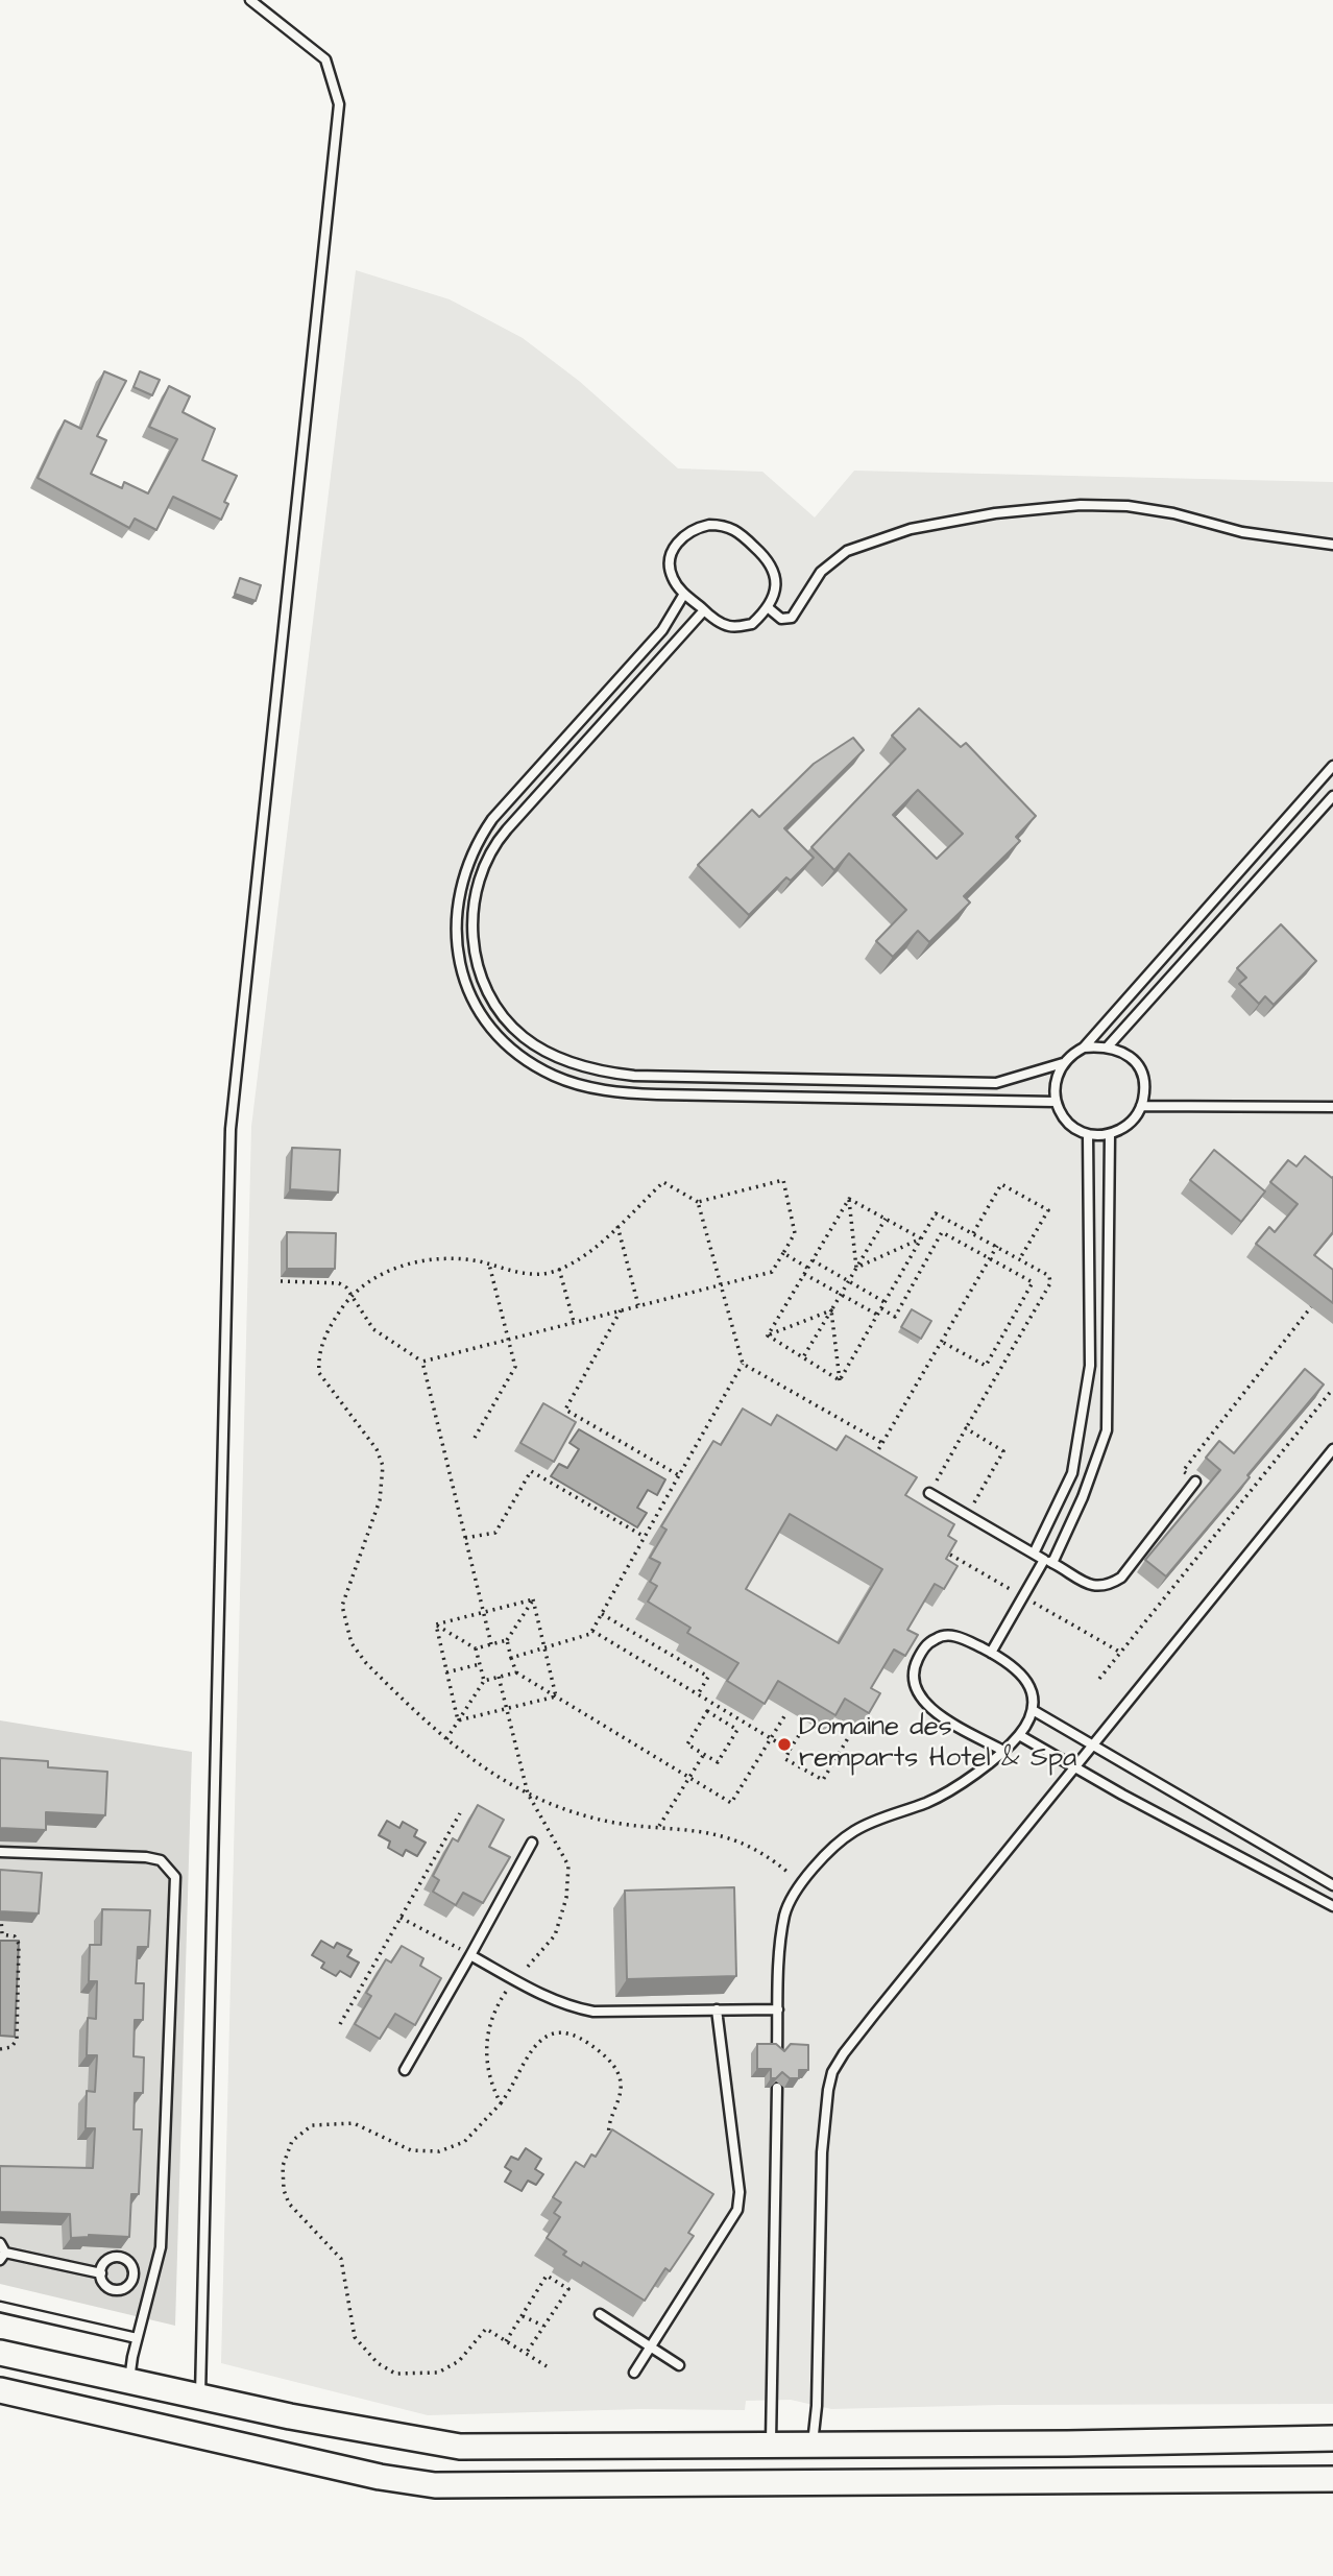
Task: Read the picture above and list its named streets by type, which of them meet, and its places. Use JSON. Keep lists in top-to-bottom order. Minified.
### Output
{"places":["Domaine des remparts Hotel & Spa"]}
